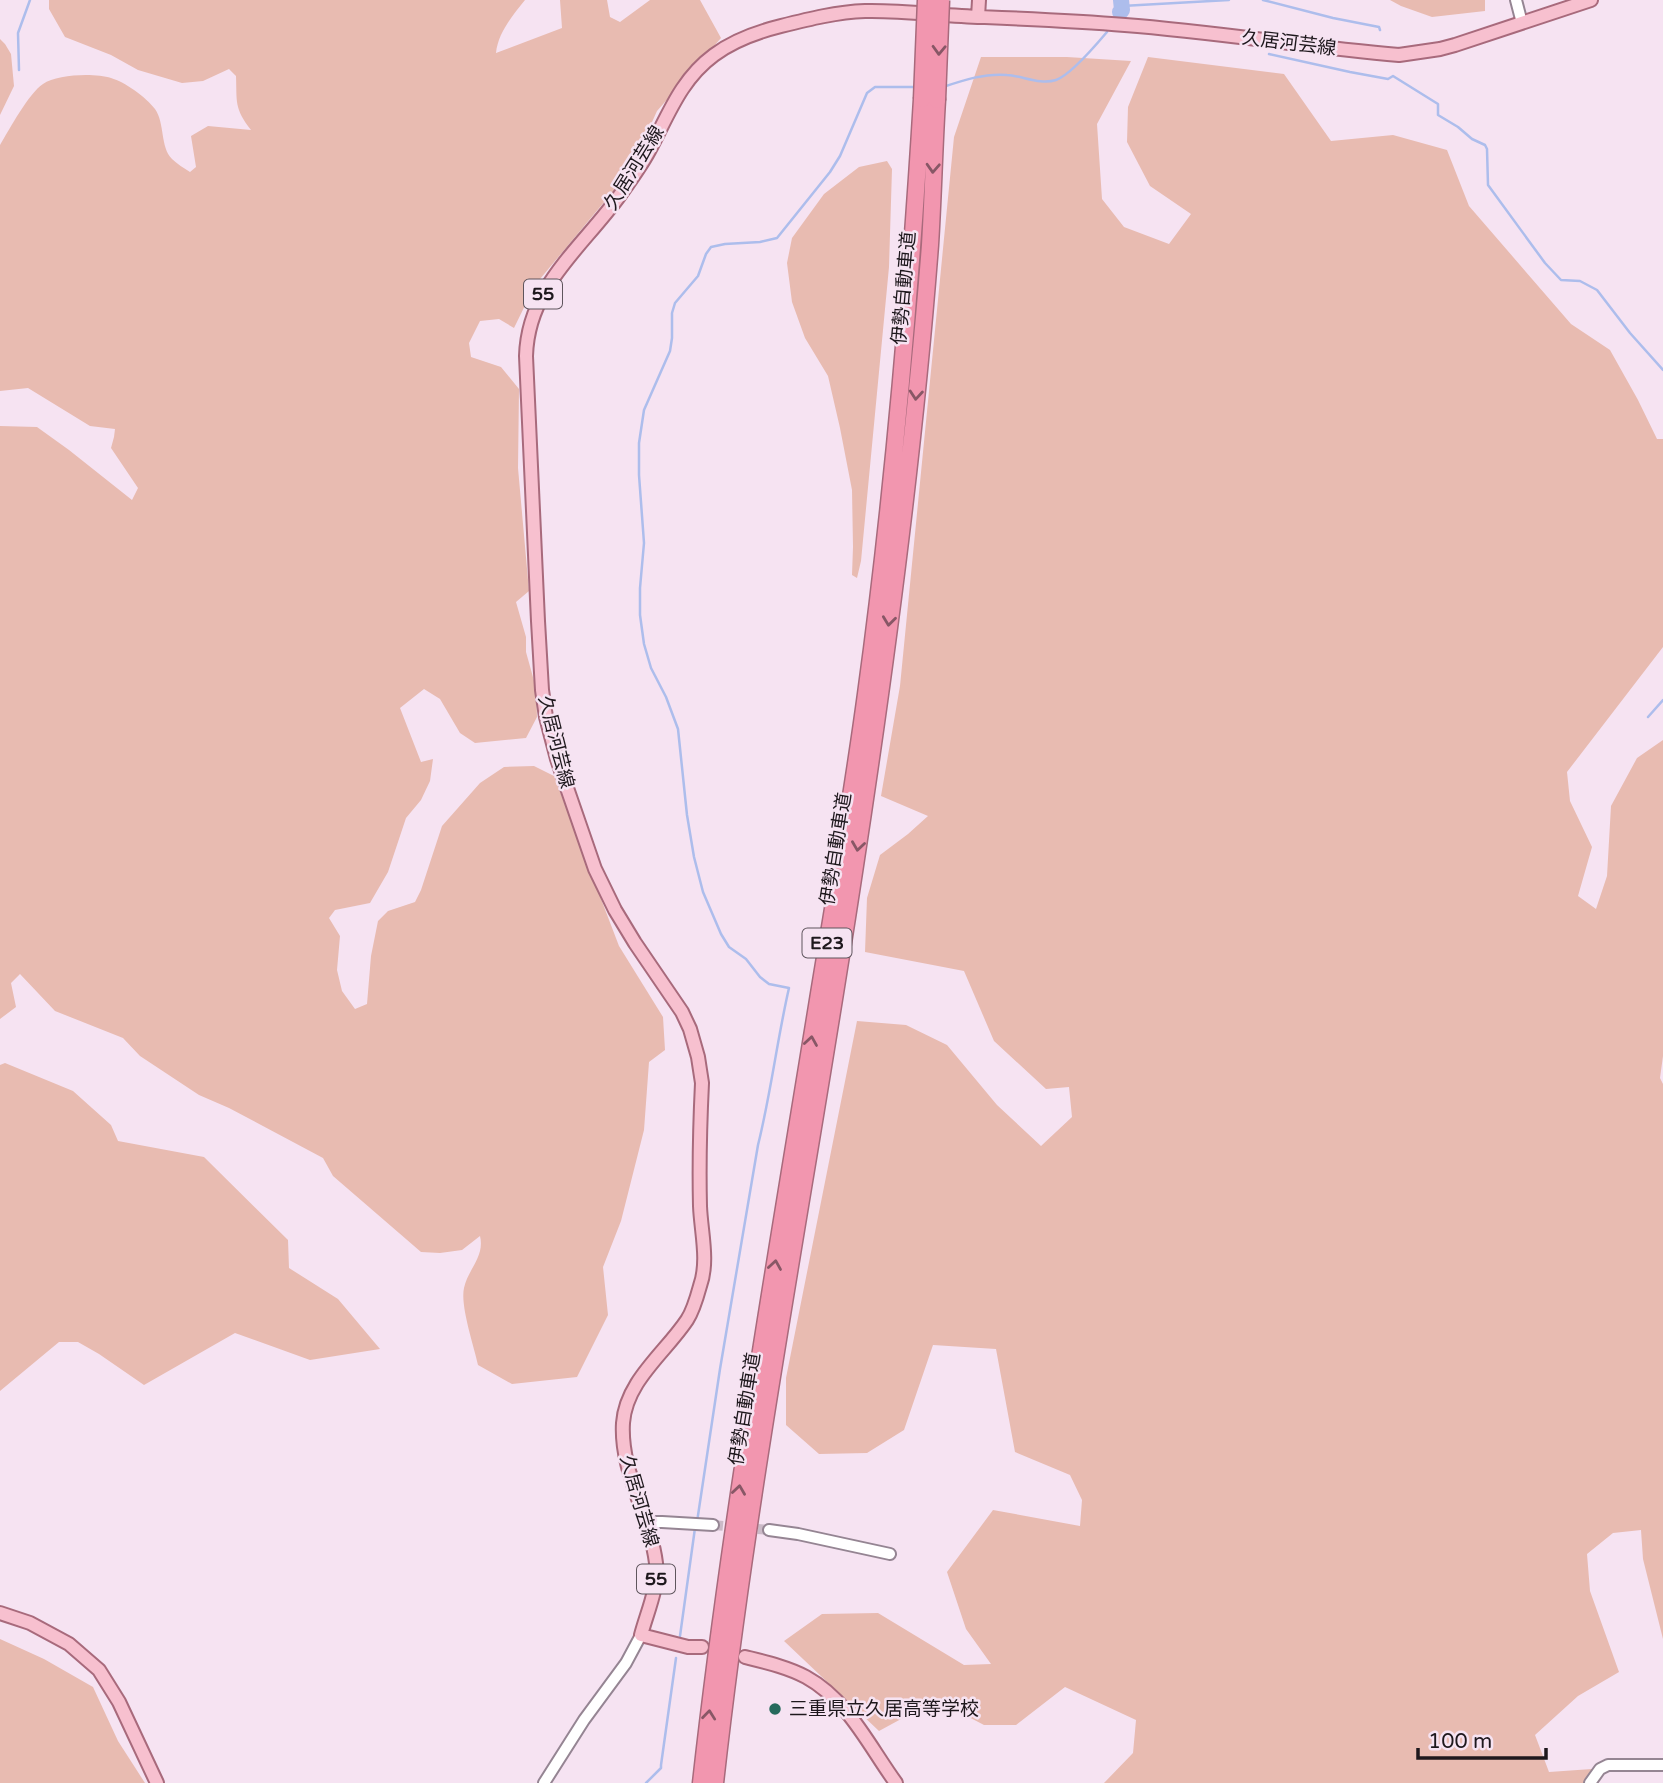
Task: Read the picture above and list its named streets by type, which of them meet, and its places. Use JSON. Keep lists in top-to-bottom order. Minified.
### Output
{"streets":{"highway":["伊勢自動車道","E23"],"main road":["久居河芸線","55"]},"places":["三重県立久居高等学校"],"scale_bar":"100 m"}
